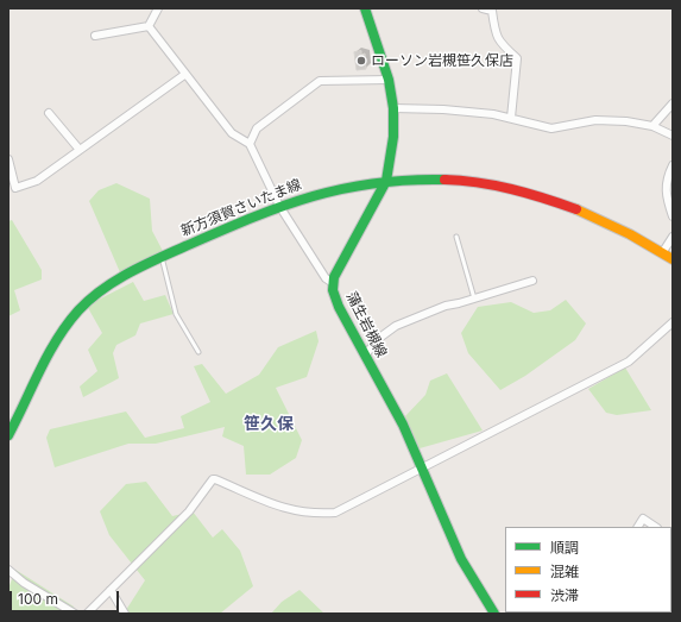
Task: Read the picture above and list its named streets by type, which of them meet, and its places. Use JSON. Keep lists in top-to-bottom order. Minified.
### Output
{"streets":{"main road":["新方須賀さいたま線","蒲生岩槻線"]},"crossings":[["新方須賀さいたま線","蒲生岩槻線"]],"districts":["笹久保"],"places":["ローソン岩槻笹久保店"],"legend":["順調","混雑","渋滞"],"scale_bar":"100 m"}
